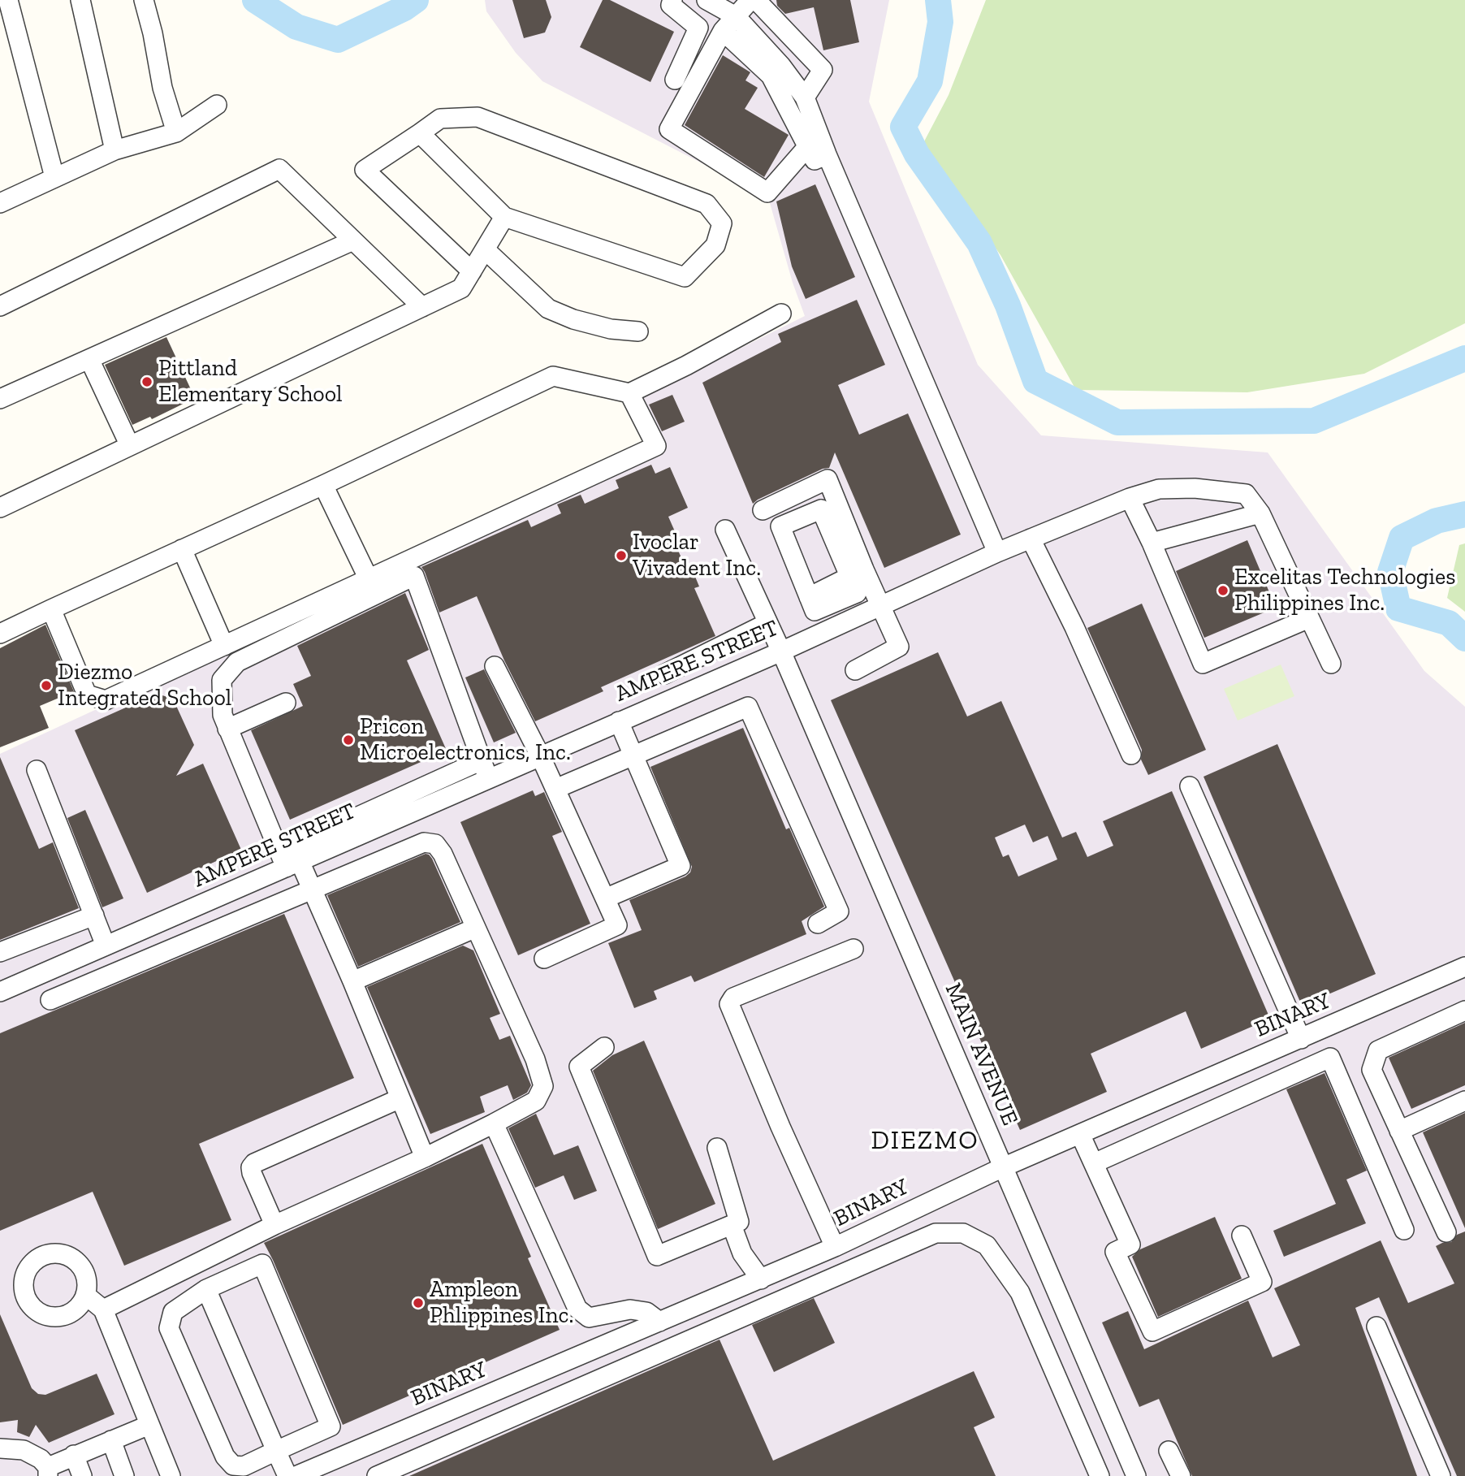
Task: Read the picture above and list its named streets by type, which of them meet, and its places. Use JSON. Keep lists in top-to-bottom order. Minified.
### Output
{"streets":{"street":["AMPERE STREET","BINARY","MAIN AVENUE"]},"crossings":[["AMPERE STREET","MAIN AVENUE"],["BINARY","MAIN AVENUE"]],"districts":["DIEZMO"],"places":["Pittland Elementary School","Ivoclar Vivadent Inc.","Excelitas Technologies Philippines Inc.","Diezmo Integrated School","Pricon Microelectronics, Inc.","Ampleon Phlippines Inc."]}
